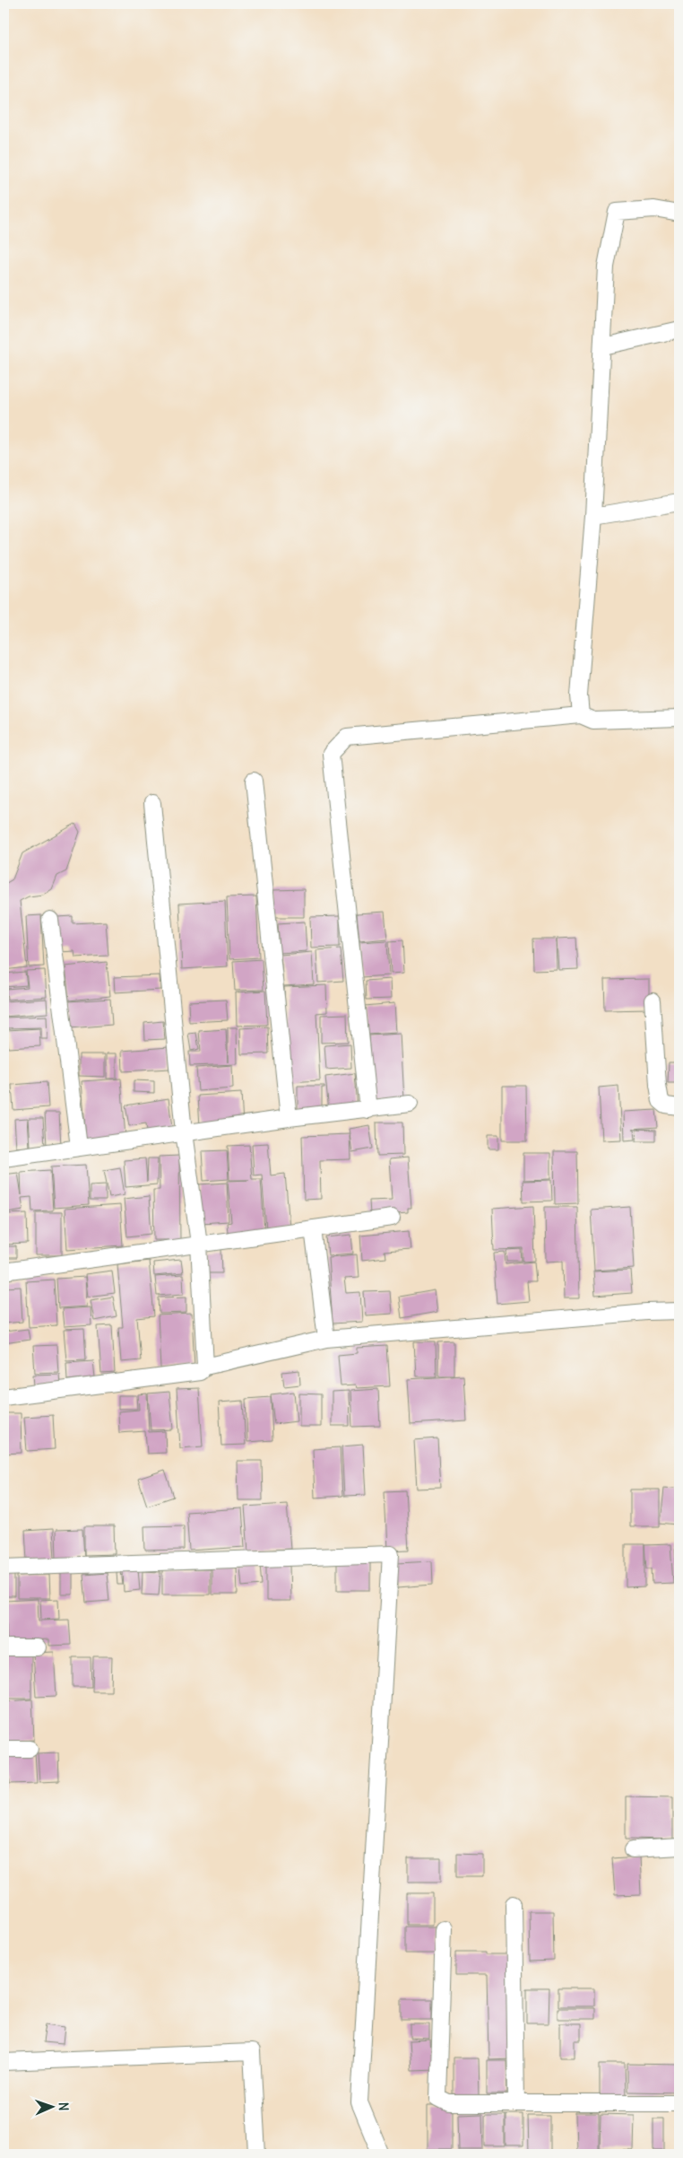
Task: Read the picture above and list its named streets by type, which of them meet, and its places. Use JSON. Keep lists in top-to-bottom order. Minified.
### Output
{"north":"right"}
